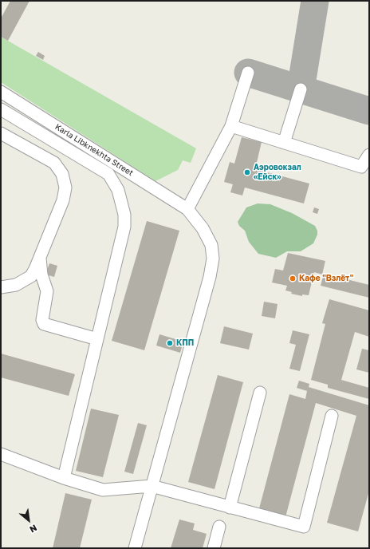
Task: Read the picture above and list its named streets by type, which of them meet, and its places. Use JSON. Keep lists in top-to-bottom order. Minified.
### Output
{"streets":{"street":["Karla Libknekhta Street"]},"places":["Аэровокзал «Ейск»","Кафе \"Взлёт\"","КПП"],"north":"bottom right"}
